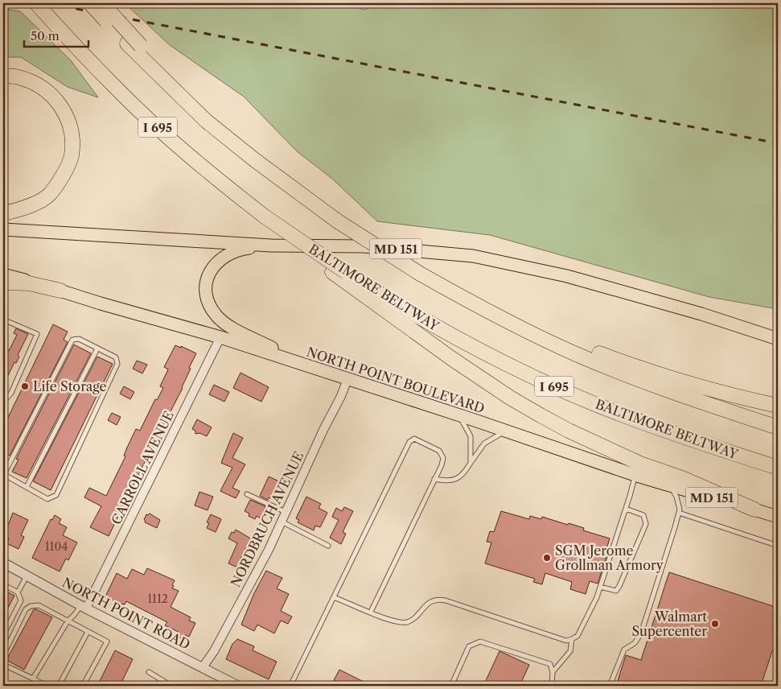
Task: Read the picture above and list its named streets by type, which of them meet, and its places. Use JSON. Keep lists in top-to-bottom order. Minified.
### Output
{"streets":{"highway":["I 695","BALTIMORE BELTWAY"],"main road":["MD 151","NORTH POINT BOULEVARD"],"street":["CARROLL AVENUE","NORDBRUCH AVENUE","NORTH POINT ROAD"]},"crossings":[["NORTH POINT BOULEVARD","CARROLL AVENUE"],["NORTH POINT BOULEVARD","NORDBRUCH AVENUE"],["CARROLL AVENUE","NORTH POINT ROAD"],["NORDBRUCH AVENUE","NORTH POINT ROAD"]],"places":["Life Storage","SGM Jerome Grollman Armory","Walmart Supercenter"],"house_numbers":["1104","1112"],"scale_bar":"50 m"}
